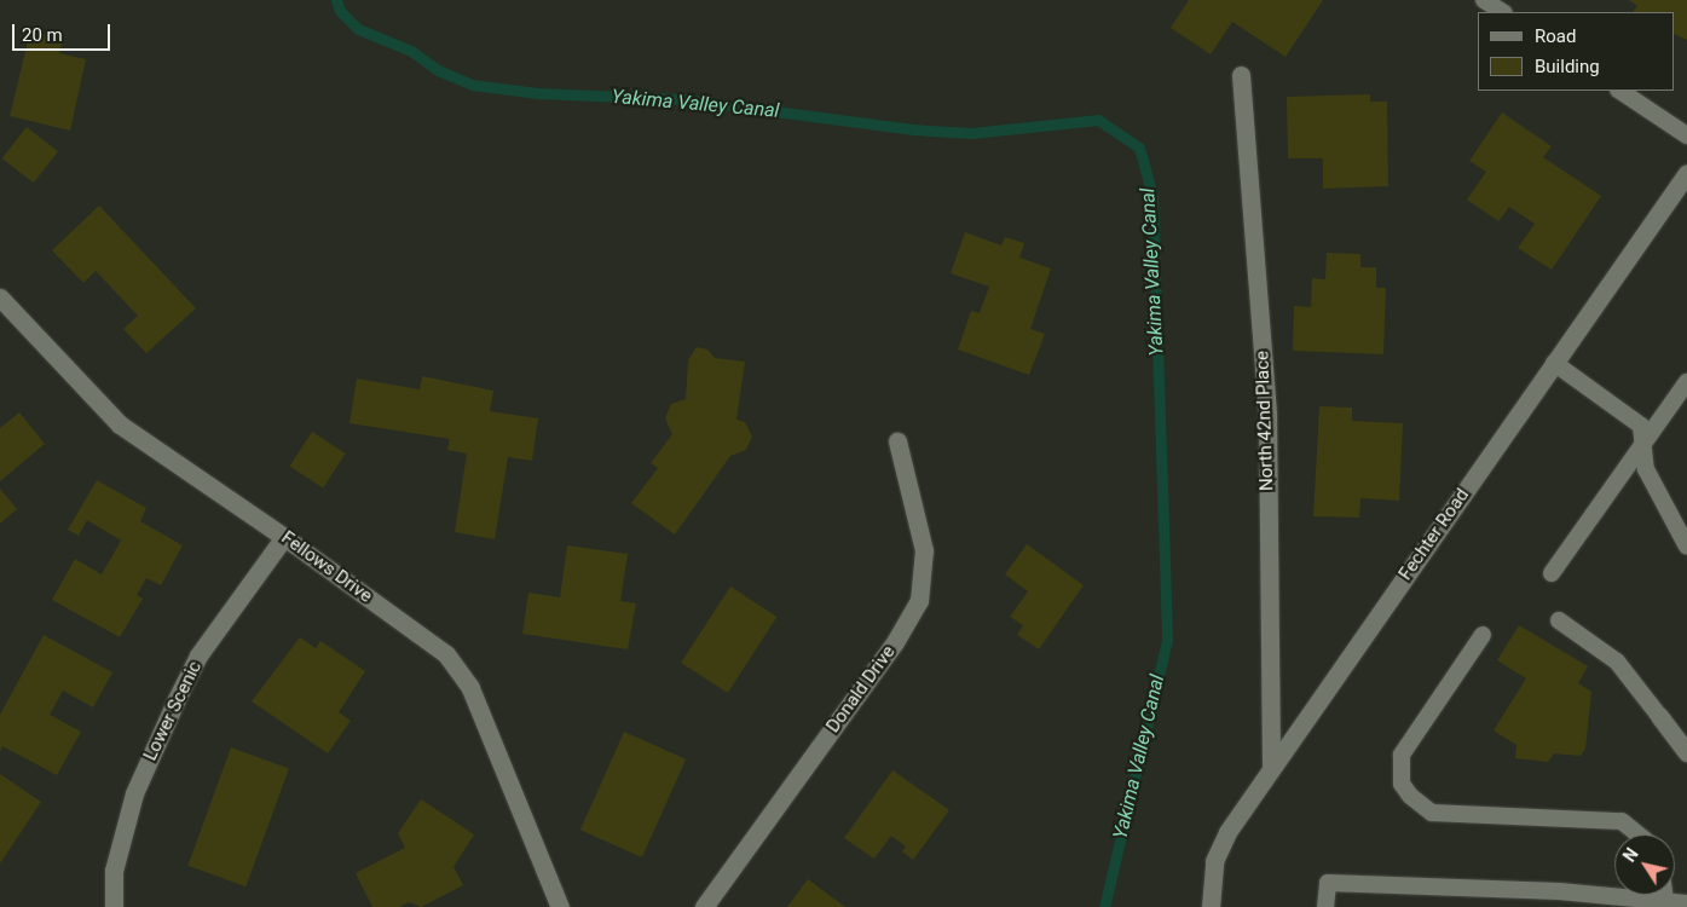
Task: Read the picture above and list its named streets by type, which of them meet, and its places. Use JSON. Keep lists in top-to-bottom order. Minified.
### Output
{"streets":{"street":["North 42nd Place","Fechter Road","Fellows Drive","Donald Drive","Lower Scenic"]},"crossings":[["North 42nd Place","Fechter Road"],["Fellows Drive","Lower Scenic"]],"water":["Yakima Valley Canal"],"legend":["Road","Building"],"scale_bar":"20 m","north":"top left"}
